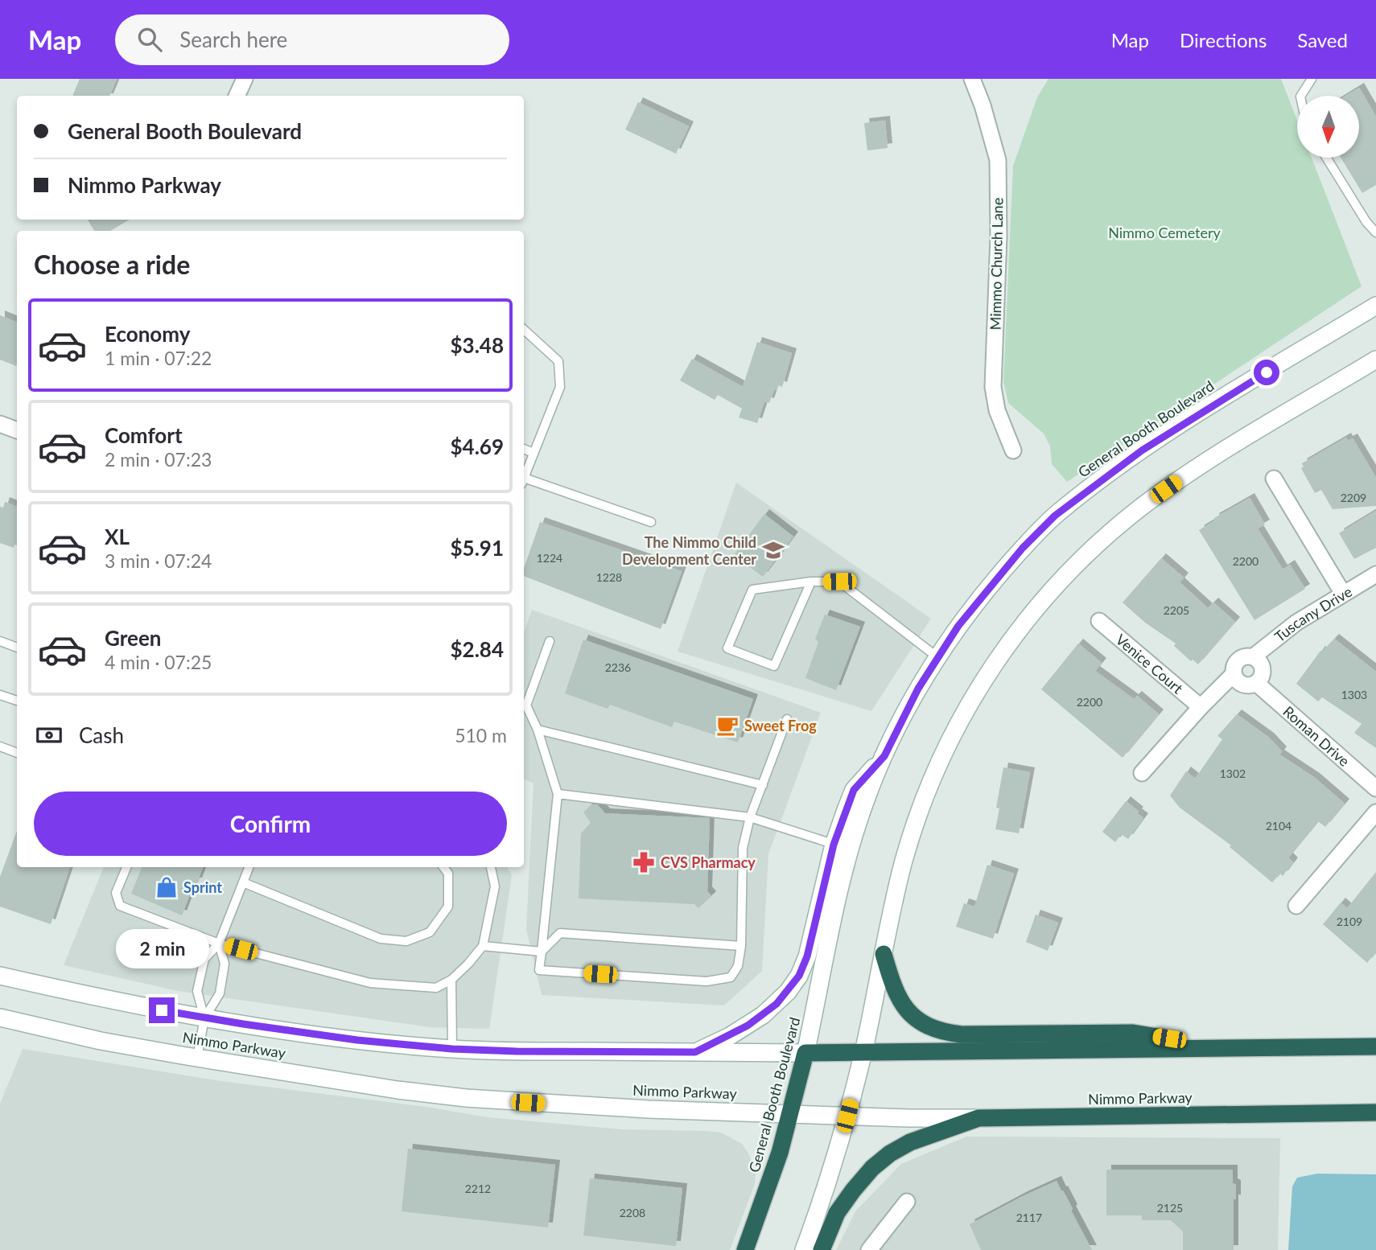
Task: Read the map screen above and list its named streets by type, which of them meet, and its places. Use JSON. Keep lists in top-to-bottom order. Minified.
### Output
{"streets":{"highway":["General Booth Boulevard","Nimmo Parkway"],"street":["Mimmo Church Lane","Tuscany Drive","Venice Court","Roman Drive"]},"crossings":[["General Booth Boulevard","Nimmo Parkway"],["Tuscany Drive","Roman Drive"]],"parks":["Nimmo Cemetery"],"places":{"school or university":["The Nimmo Child Development Center"],"cafe":["Sweet Frog"],"pharmacy":["CVS Pharmacy"],"shop":["Sprint"]},"house_numbers":["2209","1224","2200","1228","2205","2236","1303","2200","1302","2104","2109","2212","2125","2208","2117"],"north":"bottom","page":{"header":"Map","search":"Search here","nav":["Map","Directions","Saved"],"banner":["General Booth Boulevard","Nimmo Parkway"],"heading":"Choose a ride","list":[{"name":"Economy","note":"1 min · 07:22","value":"$3.48"},{"name":"Comfort","note":"2 min · 07:23","value":"$4.69"},{"name":"XL","note":"3 min · 07:24","value":"$5.91"},{"name":"Green","note":"4 min · 07:25","value":"$2.84"}],"pay":["Cash","510 m"],"buttons":"Confirm","bubble":"2 min"}}
